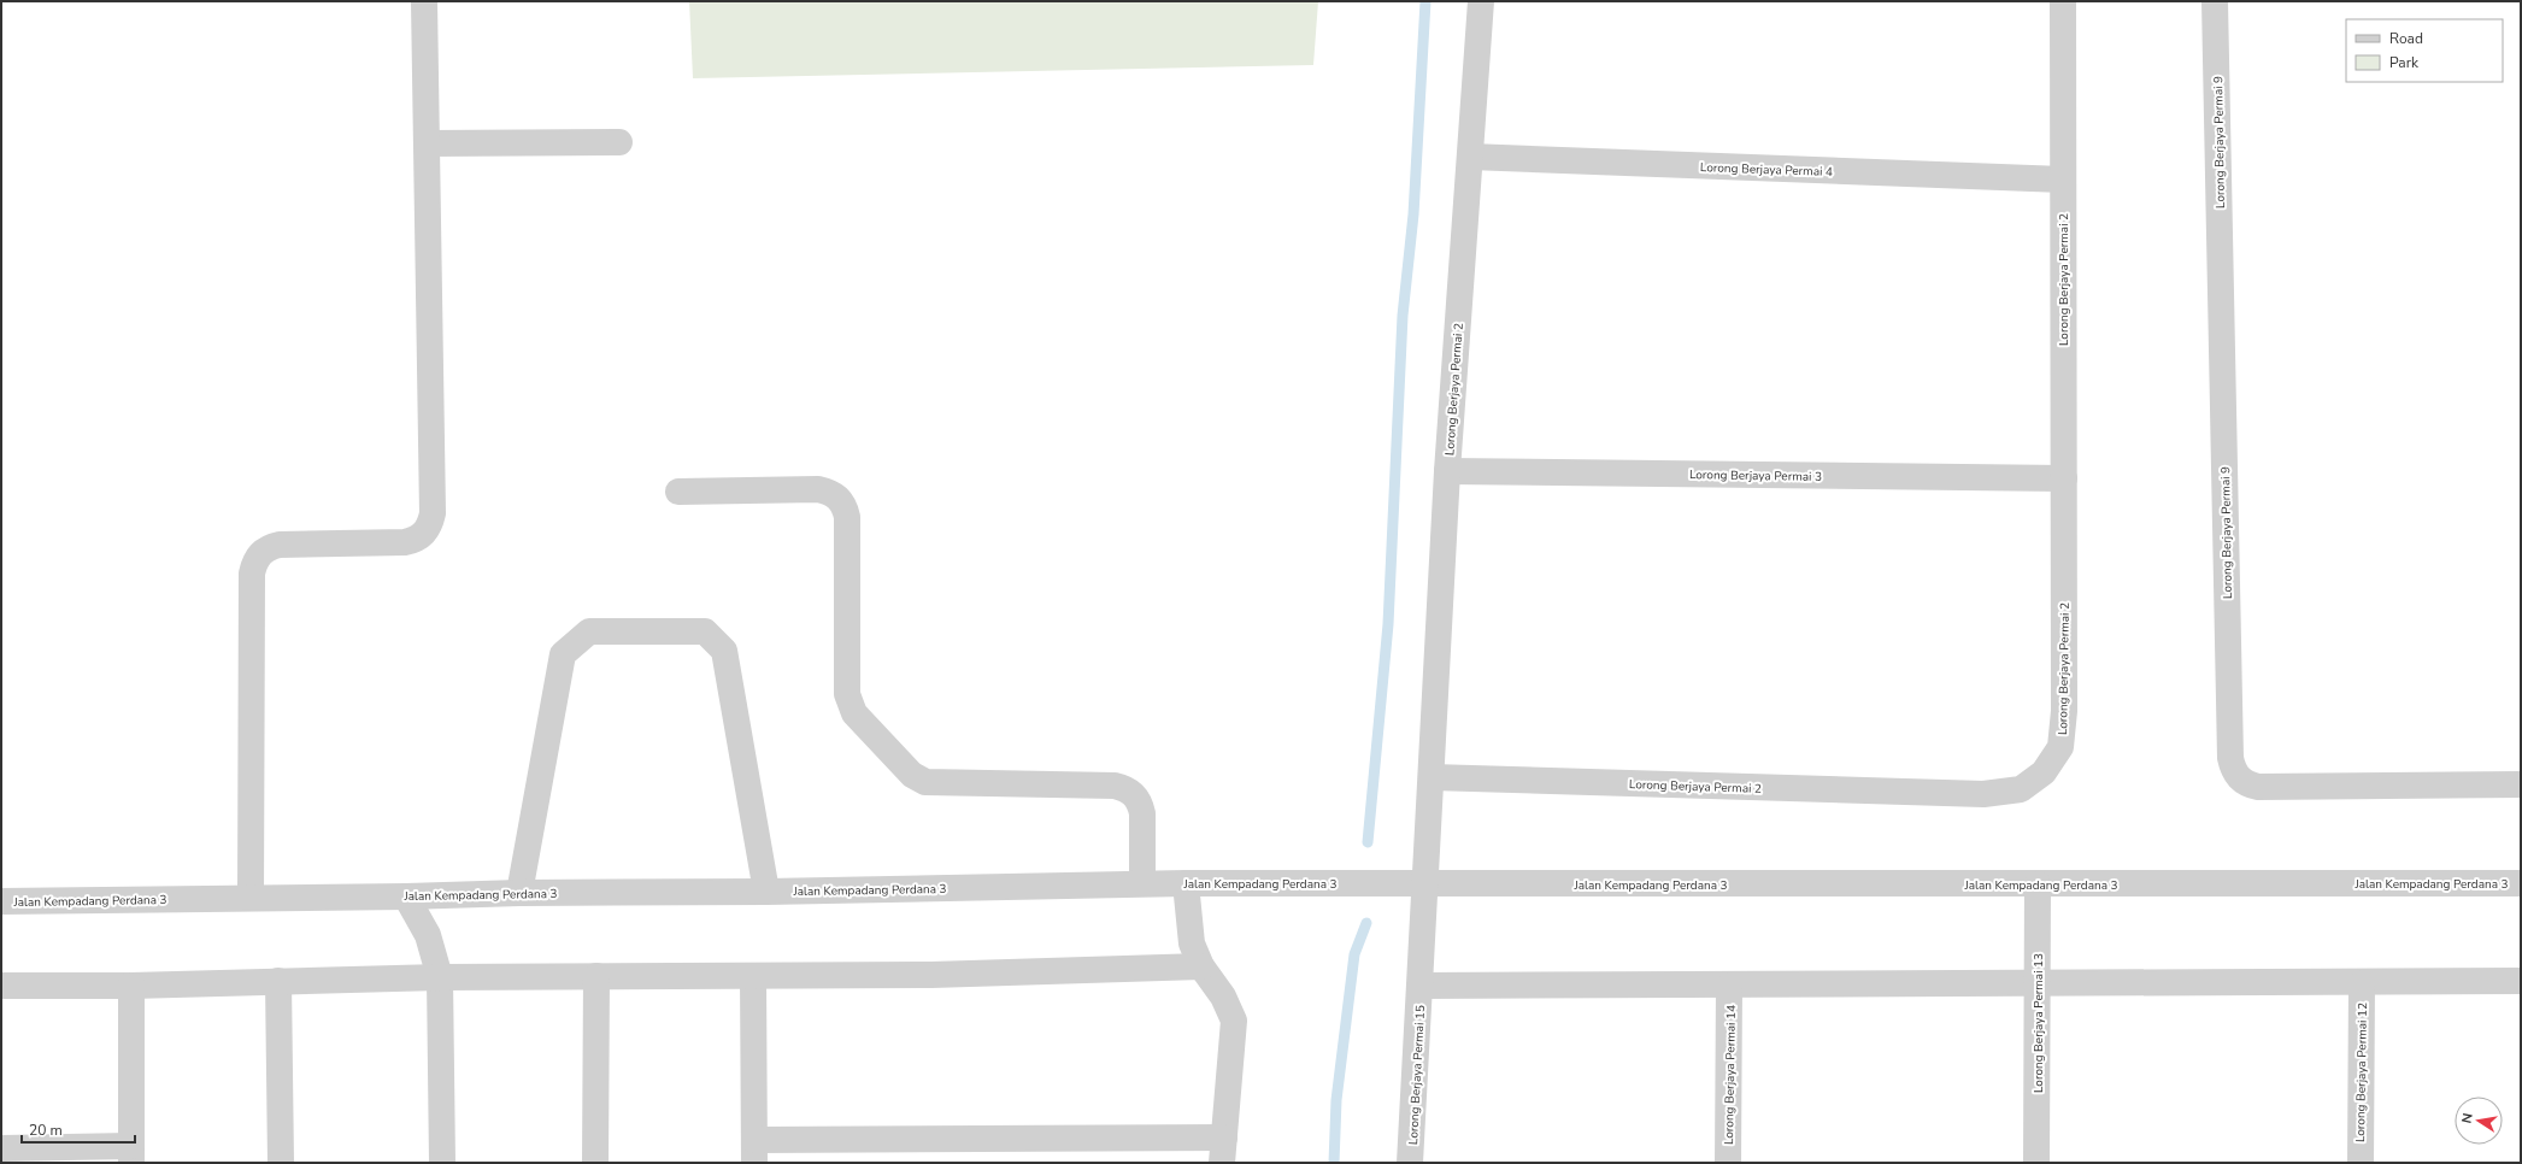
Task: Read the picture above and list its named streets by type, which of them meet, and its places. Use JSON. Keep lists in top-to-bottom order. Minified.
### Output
{"streets":{"street":["Lorong Berjaya Permai 9","Lorong Berjaya Permai 4","Lorong Berjaya Permai 2","Lorong Berjaya Permai 3","Jalan Kempadang Perdana 3","Lorong Berjaya Permai 13","Lorong Berjaya Permai 12","Lorong Berjaya Permai 15","Lorong Berjaya Permai 14"]},"crossings":[["Lorong Berjaya Permai 4","Lorong Berjaya Permai 2"],["Lorong Berjaya Permai 2","Lorong Berjaya Permai 3"],["Lorong Berjaya Permai 2","Jalan Kempadang Perdana 3"],["Lorong Berjaya Permai 2","Lorong Berjaya Permai 15"],["Jalan Kempadang Perdana 3","Lorong Berjaya Permai 13"],["Jalan Kempadang Perdana 3","Lorong Berjaya Permai 15"]],"legend":["Road","Park"],"scale_bar":"20 m","north":"left"}
